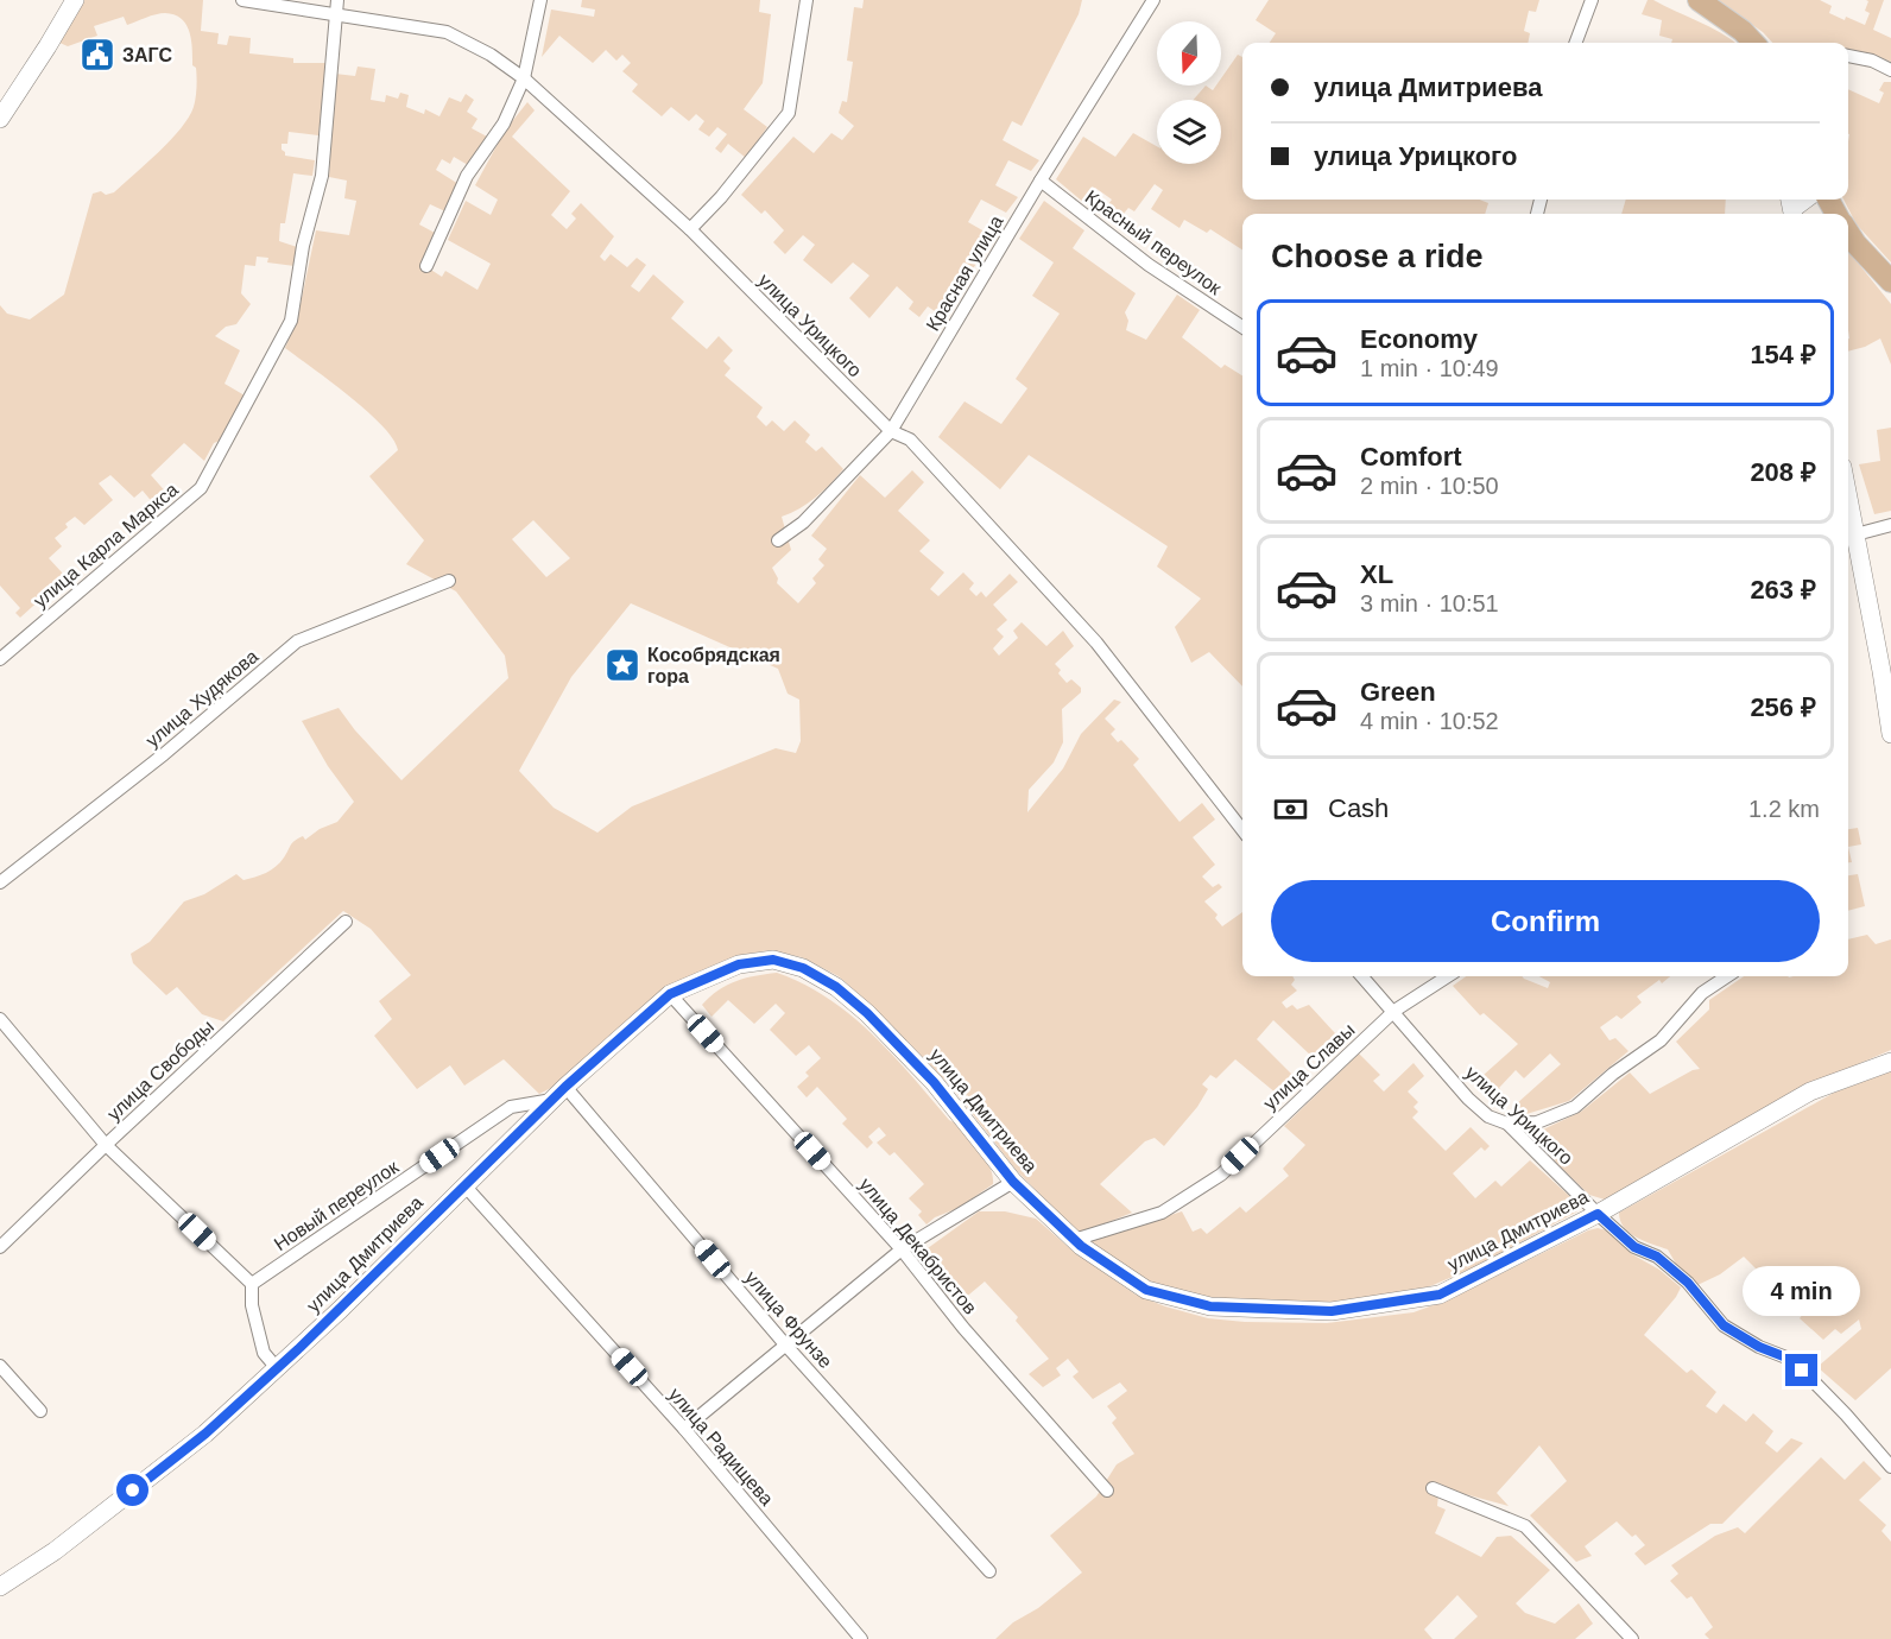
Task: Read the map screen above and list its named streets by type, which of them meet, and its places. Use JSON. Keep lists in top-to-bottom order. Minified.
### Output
{"streets":{"street":["Красный переулок","Красная улица","улица Урицкого","улица Карла Маркса","улица Худякова","улица Славы","улица Свободы","улица Дмитриева","Новый переулок","улица Декабристов","улица Фрунзе","улица Радищева"]},"crossings":[["Красный переулок","Красная улица"],["Красная улица","улица Урицкого"],["улица Урицкого","улица Карла Маркса"],["улица Урицкого","улица Славы"],["улица Урицкого","улица Дмитриева"],["улица Славы","улица Дмитриева"],["улица Дмитриева","Новый переулок"],["улица Дмитриева","улица Декабристов"],["улица Дмитриева","улица Фрунзе"],["улица Дмитриева","улица Радищева"],["Новый переулок","улица Фрунзе"]],"places":{"public building":["ЗАГС"],"place":["Кособрядская гора"]},"north":"bottom","page":{"banner":["улица Дмитриева","улица Урицкого"],"heading":"Choose a ride","list":[{"name":"Economy","note":"1 min · 10:49","value":"154 ₽"},{"name":"Comfort","note":"2 min · 10:50","value":"208 ₽"},{"name":"XL","note":"3 min · 10:51","value":"263 ₽"},{"name":"Green","note":"4 min · 10:52","value":"256 ₽"}],"pay":["Cash","1.2 km"],"buttons":"Confirm","bubble":"4 min"}}
